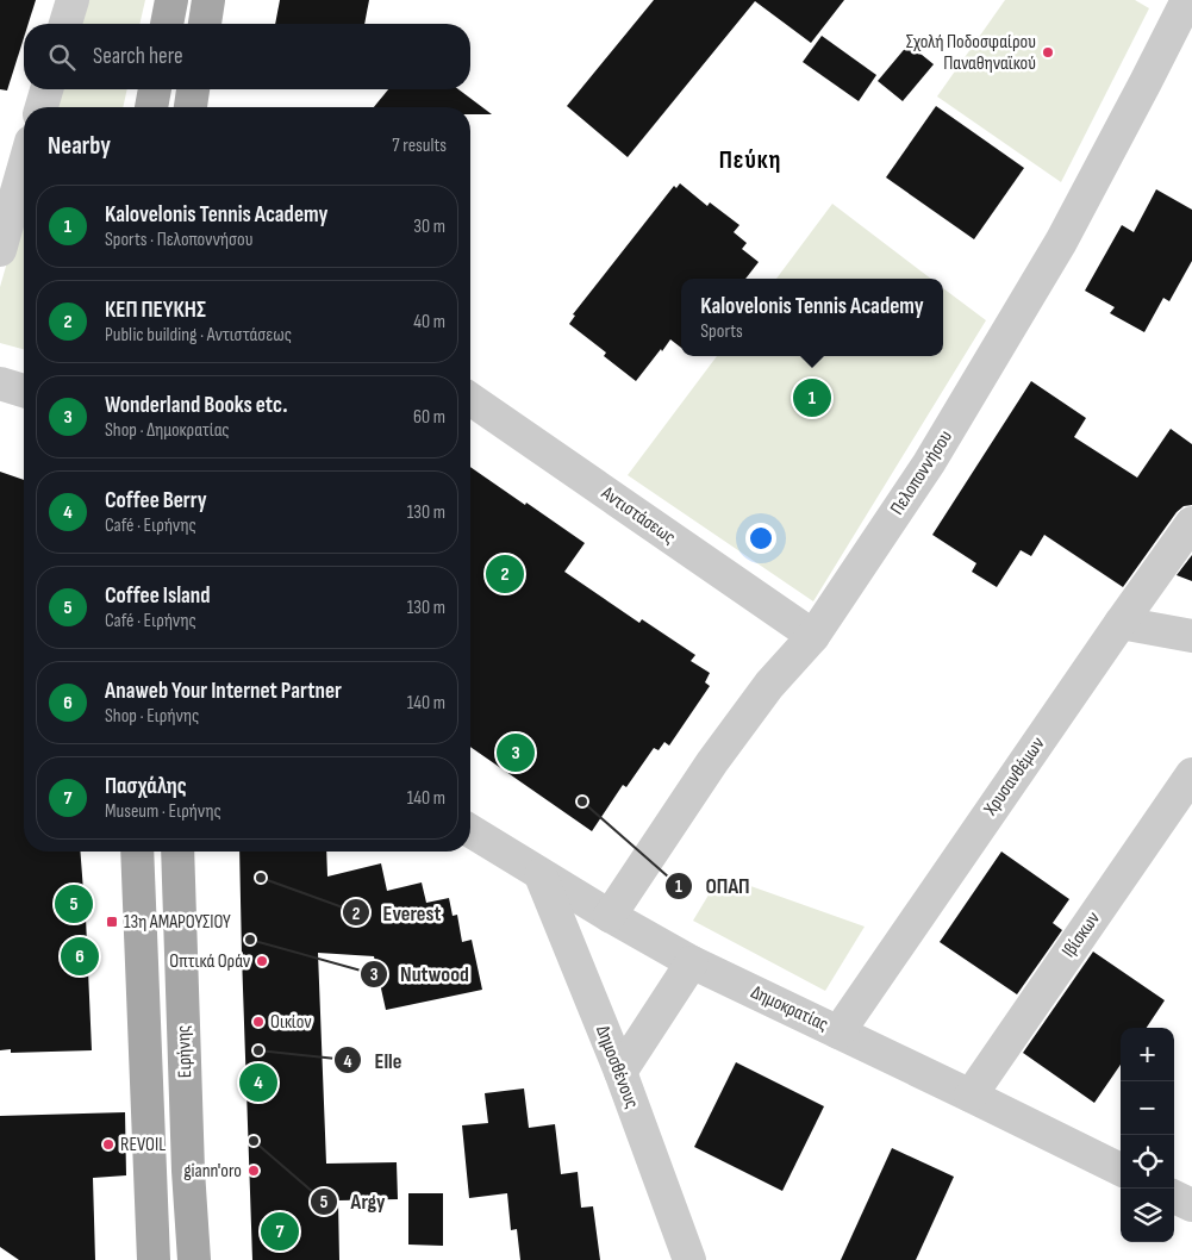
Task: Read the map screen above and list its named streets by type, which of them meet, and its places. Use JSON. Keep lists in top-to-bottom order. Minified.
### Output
{"streets":{"main road":["Ειρήνης"],"street":["Πελοποννήσου","Αντιστάσεως","Χρυσανθέμων","Ιβίσκων","Δημοκρατίας","Δημοσθένους"]},"crossings":[["Πελοποννήσου","Αντιστάσεως"],["Πελοποννήσου","Δημοκρατίας"],["Χρυσανθέμων","Δημοκρατίας"],["Ιβίσκων","Δημοκρατίας"],["Δημοκρατίας","Δημοσθένους"]],"districts":["Πεύκη"],"places":{"other":["Σχολή Ποδοσφαίρου Παναθηναϊκού","ΟΠΑΠ","Everest","Nutwood","Οπτικά Οράν","Οικίον","Elle","Argy","REVOIL","giann'oro"],"transit":["13η ΑΜΑΡΟΥΣΙΟΥ"]},"page":{"search":"Search here","heading":["Nearby","7 results"],"list":[{"mark":"1","name":"Kalovelonis Tennis Academy","note":"Sports · Πελοποννήσου","value":"30 m"},{"mark":"2","name":"ΚΕΠ ΠΕΥΚΗΣ","note":"Public building · Αντιστάσεως","value":"40 m"},{"mark":"3","name":"Wonderland Books etc.","note":"Shop · Δημοκρατίας","value":"60 m"},{"mark":"4","name":"Coffee Berry","note":"Café · Ειρήνης","value":"130 m"},{"mark":"5","name":"Coffee Island","note":"Café · Ειρήνης","value":"130 m"},{"mark":"6","name":"Anaweb Your Internet Partner","note":"Shop · Ειρήνης","value":"140 m"},{"mark":"7","name":"Πασχάλης","note":"Museum · Ειρήνης","value":"140 m"}],"popup":["Kalovelonis Tennis Academy","Sports"],"pins":["1","2","3","5","6","4","7"],"map_buttons":["+","−"]}}
